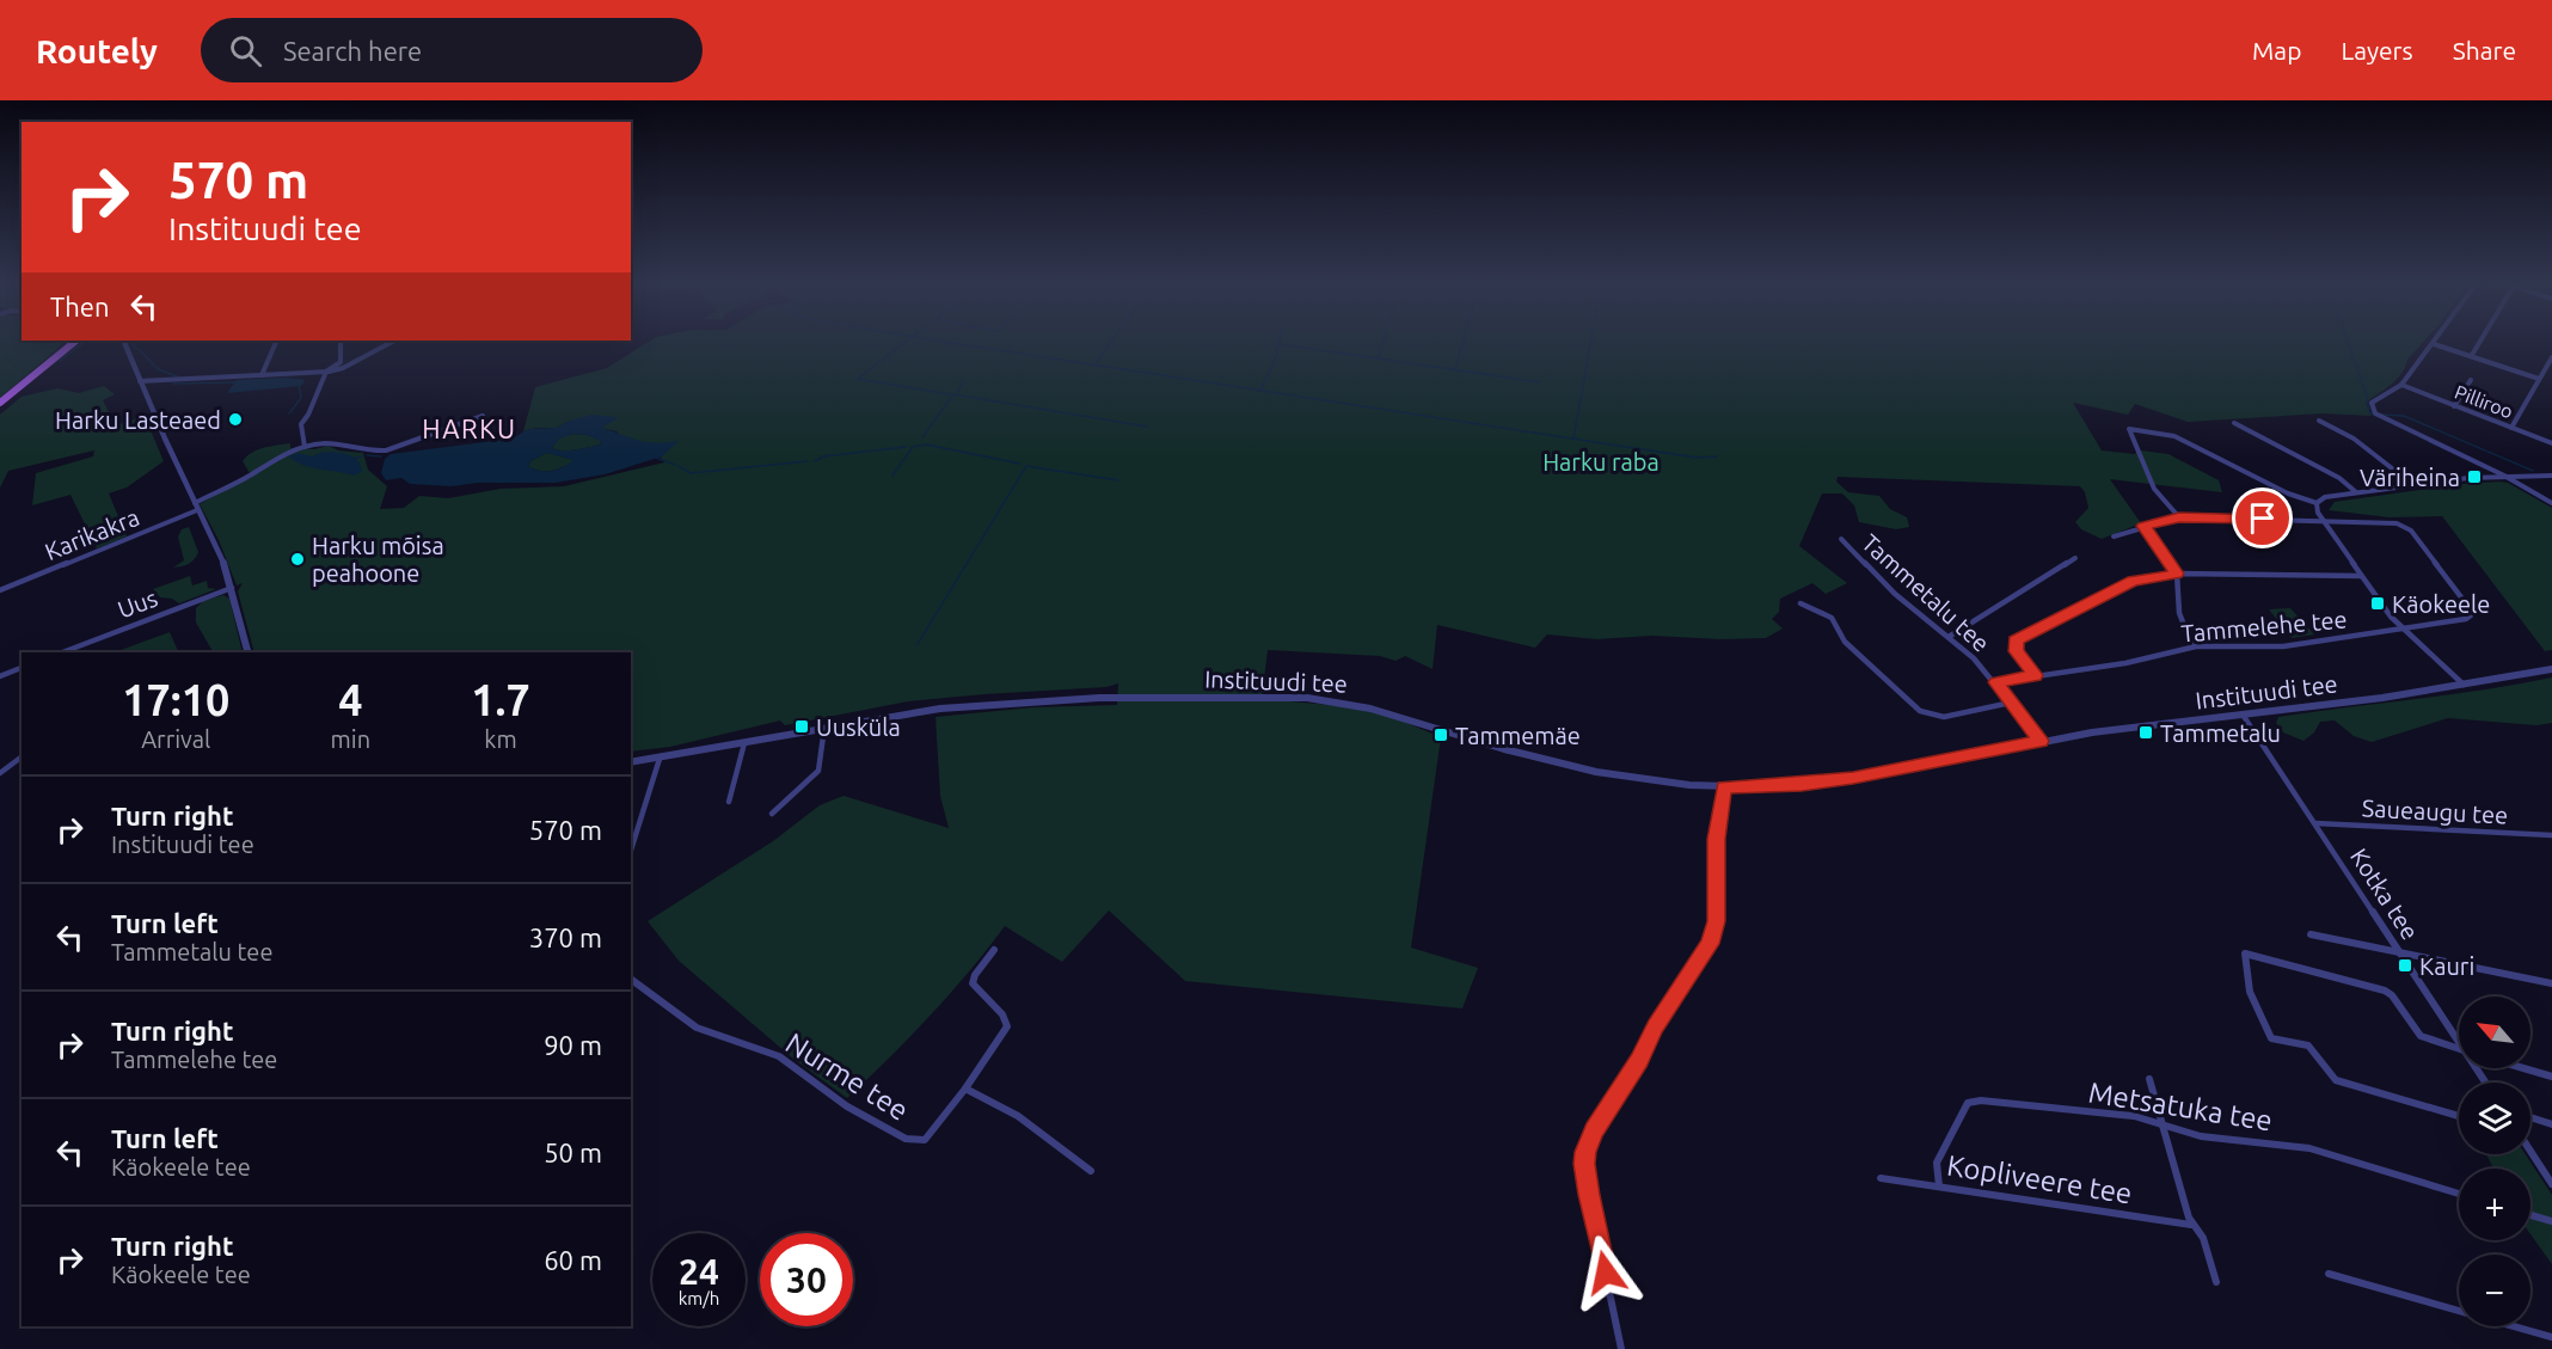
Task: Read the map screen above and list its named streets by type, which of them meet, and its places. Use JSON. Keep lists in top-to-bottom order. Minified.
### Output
{"streets":{"street":["Pilliroo","Karikakra","Tammetalu tee","Uus","Tammelehe tee","Instituudi tee","Saueaugu tee","Kotka tee","Nurme tee","Metsatuka tee","Kopliveere tee"]},"crossings":[["Tammetalu tee","Tammelehe tee"],["Tammetalu tee","Instituudi tee"],["Instituudi tee","Kotka tee"],["Saueaugu tee","Kotka tee"],["Metsatuka tee","Kopliveere tee"]],"districts":["HARKU"],"parks":["Harku raba"],"places":{"other":["Harku Lasteaed","Harku mõisa peahoone"],"transit":["Väriheina","Käokeele","Uusküla","Tammetalu","Tammemäe","Kauri"]},"north":"top left","page":{"header":"Routely","search":"Search here","nav":["Map","Layers","Share"],"turn":["570 m","Instituudi tee"],"then":"Then","eta":["17:10","Arrival","4","min","1.7","km"],"list":[{"name":"Turn right","note":"Instituudi tee","value":"570 m"},{"name":"Turn left","note":"Tammetalu tee","value":"370 m"},{"name":"Turn right","note":"Tammelehe tee","value":"90 m"},{"name":"Turn left","note":"Käokeele tee","value":"50 m"},{"name":"Turn right","note":"Käokeele tee","value":"60 m"}],"map_buttons":["+","−"],"speed":"24 km/h","limit":"30"}}
